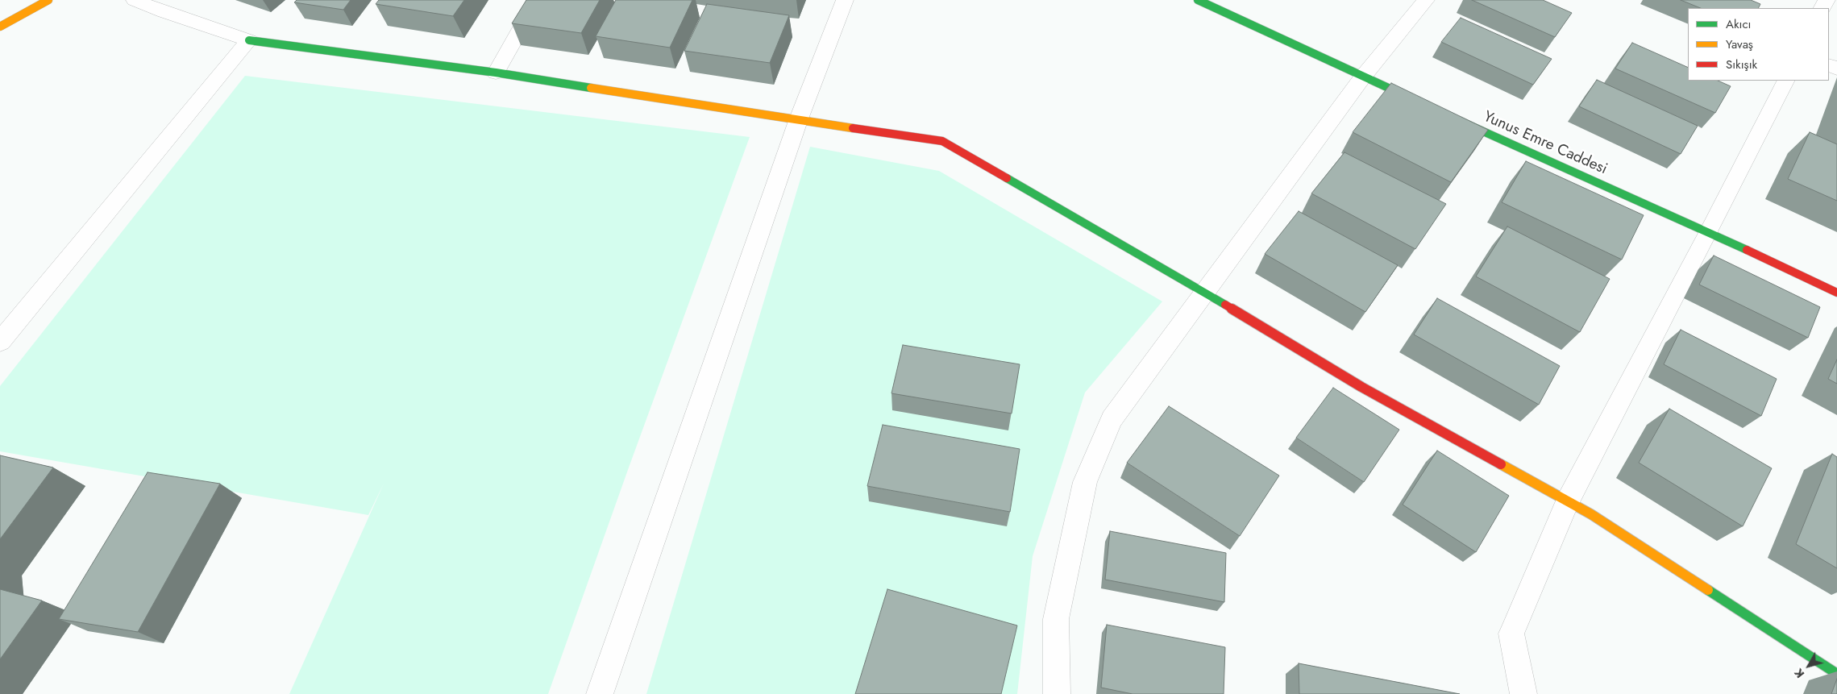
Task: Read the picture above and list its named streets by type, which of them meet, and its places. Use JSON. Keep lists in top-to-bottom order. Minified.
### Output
{"streets":{"street":["Yunus Emre Caddesi"]},"legend":["Akıcı","Yavaş","Sıkışık"],"north":"bottom left"}
